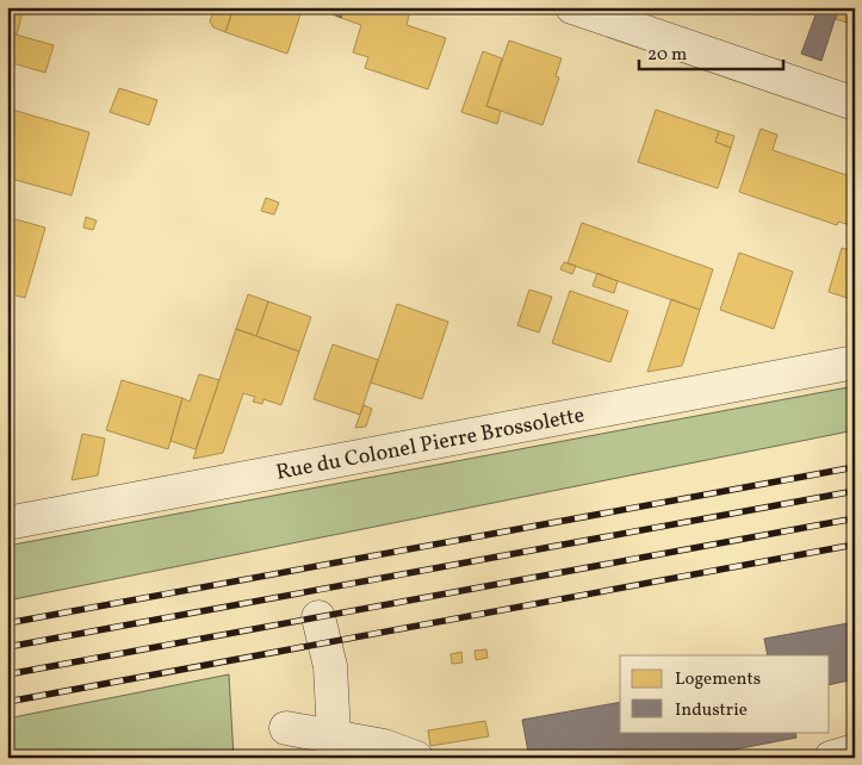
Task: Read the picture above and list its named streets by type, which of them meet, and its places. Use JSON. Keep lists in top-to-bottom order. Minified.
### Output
{"streets":{"street":["Rue du Colonel Pierre Brossolette"]},"legend":["Logements","Industrie"],"scale_bar":"20 m"}
